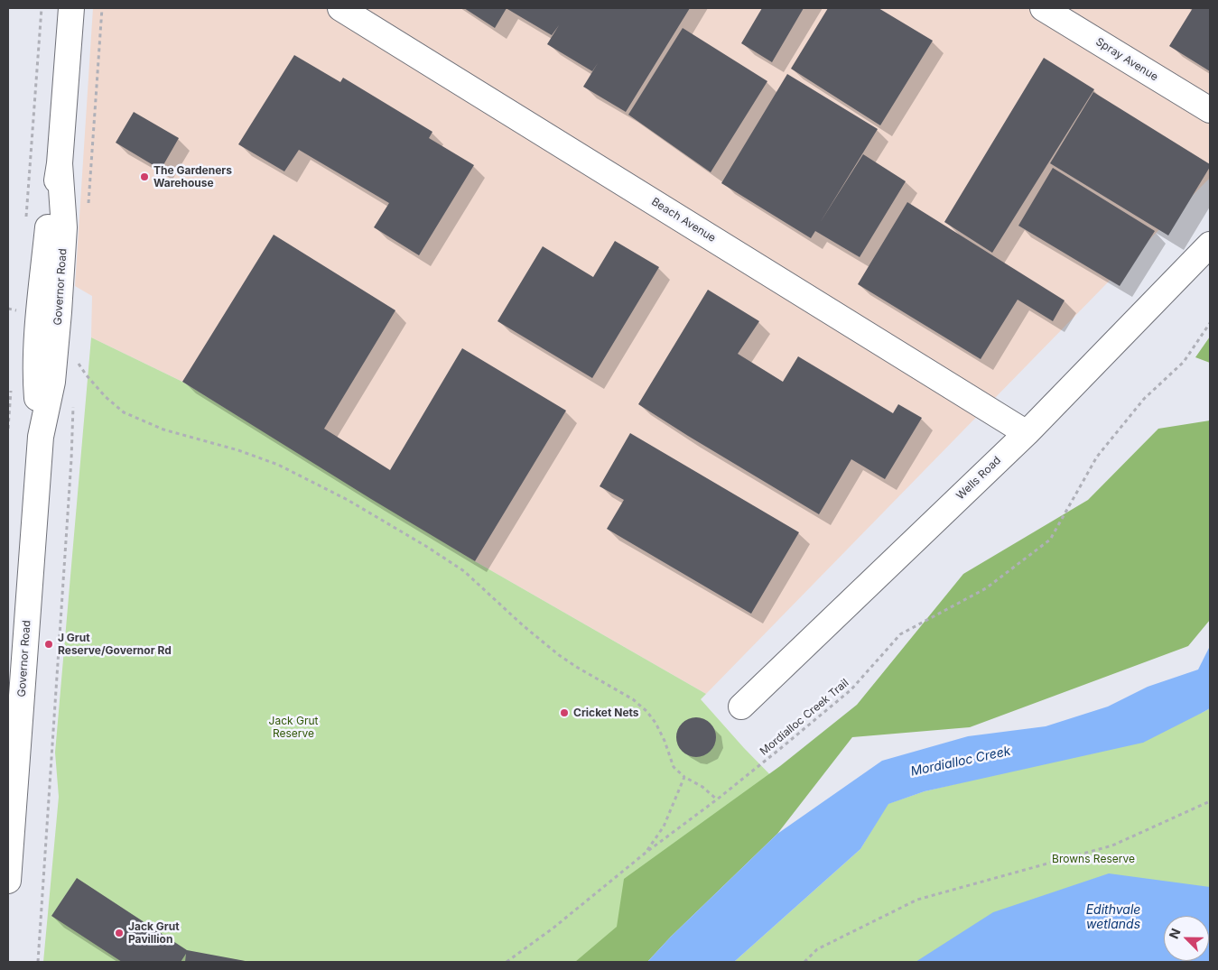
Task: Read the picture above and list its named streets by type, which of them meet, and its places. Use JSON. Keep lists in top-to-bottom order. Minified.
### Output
{"streets":{"street":["Spray Avenue","Beach Avenue","Governor Road","Wells Road"],"path":["Mordialloc Creek Trail"]},"crossings":[["Beach Avenue","Wells Road"]],"water":["Mordialloc Creek","Edithvale wetlands"],"parks":["Jack Grut Reserve","Browns Reserve"],"places":["The Gardeners Warehouse","J Grut Reserve/Governor Rd","Cricket Nets","Jack Grut Pavillion"],"north":"top left"}
